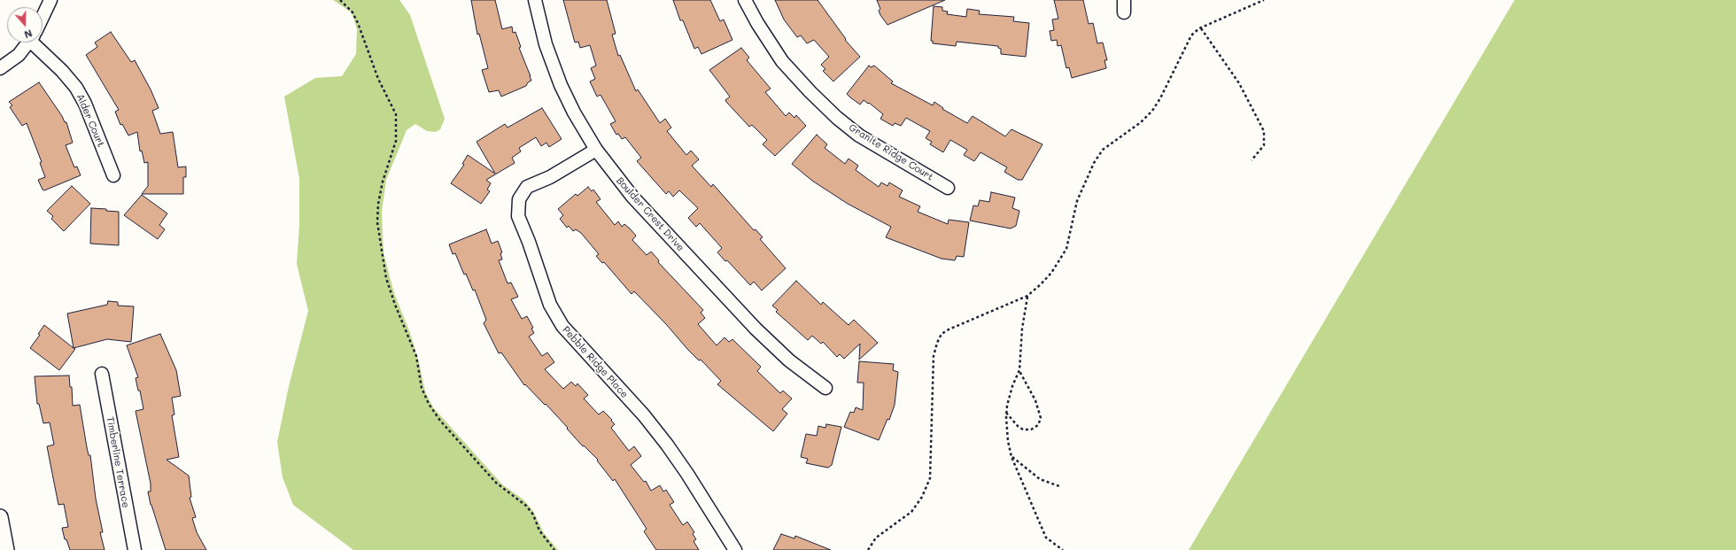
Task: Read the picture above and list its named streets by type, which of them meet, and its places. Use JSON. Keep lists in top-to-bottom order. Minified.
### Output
{"streets":{"street":["Alder Court","Granite Ridge Court","Boulder Crest Drive","Pebble Ridge Place","Timberline Terrace"]},"crossings":[["Boulder Crest Drive","Pebble Ridge Place"]],"north":"bottom"}
